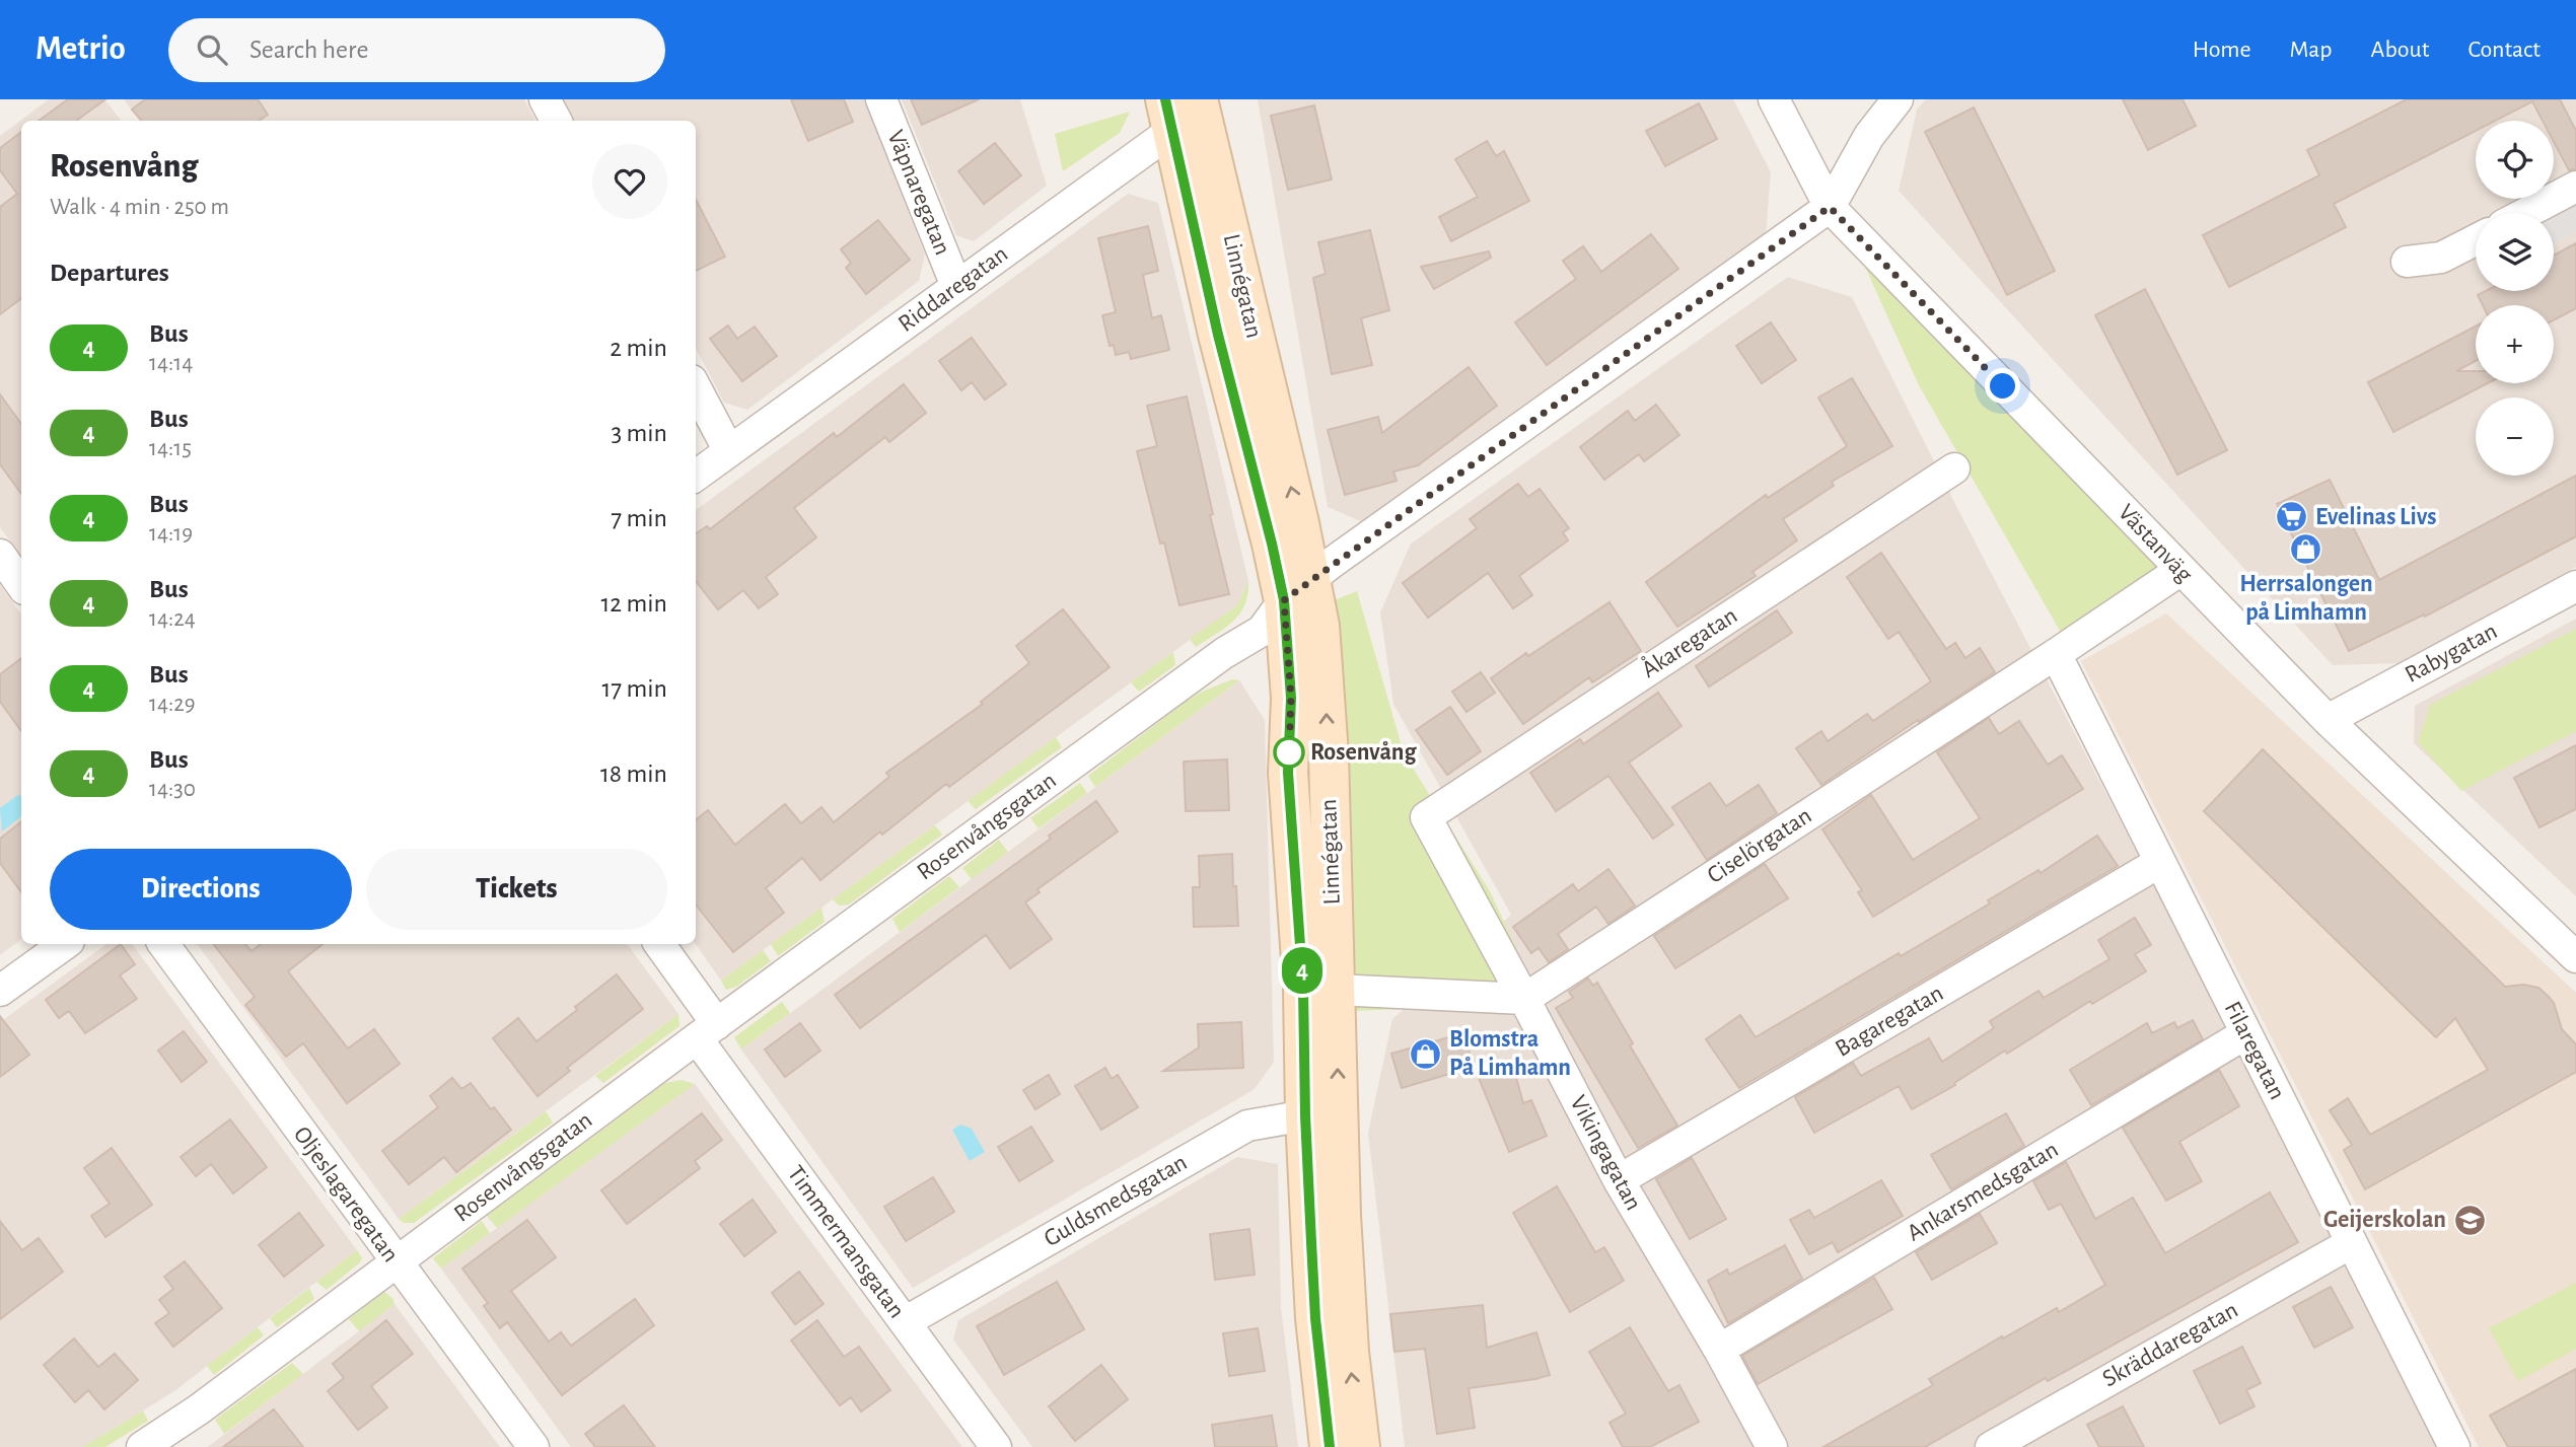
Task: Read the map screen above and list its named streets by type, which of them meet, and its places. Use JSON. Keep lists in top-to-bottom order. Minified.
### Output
{"streets":{"street":["Väpnaregatan","Linnégatan","Riddaregatan","Västanväg","Åkaregatan","Rabygatan","Rosenvångsgatan","Ciselörgatan","Bagaregatan","Filaregatan","Vikingagatan","Ankarsmedsgatan","Oljeslagaregatan","Guldsmedsgatan","Timmermansgatan","Skräddaregatan"]},"crossings":[["Väpnaregatan","Riddaregatan"],["Linnégatan","Riddaregatan"],["Linnégatan","Rosenvångsgatan"],["Linnégatan","Guldsmedsgatan"],["Västanväg","Rabygatan"],["Västanväg","Rosenvångsgatan"],["Västanväg","Ciselörgatan"],["Åkaregatan","Vikingagatan"],["Rosenvångsgatan","Oljeslagaregatan"],["Rosenvångsgatan","Timmermansgatan"],["Ciselörgatan","Filaregatan"],["Ciselörgatan","Vikingagatan"],["Bagaregatan","Filaregatan"],["Bagaregatan","Vikingagatan"],["Filaregatan","Ankarsmedsgatan"],["Filaregatan","Skräddaregatan"],["Vikingagatan","Ankarsmedsgatan"],["Guldsmedsgatan","Timmermansgatan"]],"places":{"supermarket":["Evelinas Livs"],"shop":["Herrsalongen på Limhamn","Blomstra På Limhamn"],"other":["Rosenvång"],"school or university":["Geijerskolan"]},"lines":["bus line 4"],"page":{"header":"Metrio","search":"Search here","nav":["Home","Map","About","Contact"],"on_map":"4","map_buttons":["+","−"],"heading":[["Rosenvång","Walk · 4 min · 250 m"],"Departures"],"list":[{"mark":"4","name":"Bus","note":"14:14","value":"2 min"},{"mark":"4","name":"Bus","note":"14:15","value":"3 min"},{"mark":"4","name":"Bus","note":"14:19","value":"7 min"},{"mark":"4","name":"Bus","note":"14:24","value":"12 min"},{"mark":"4","name":"Bus","note":"14:29","value":"17 min"},{"mark":"4","name":"Bus","note":"14:30","value":"18 min"}],"buttons":["Directions","Tickets"]}}
